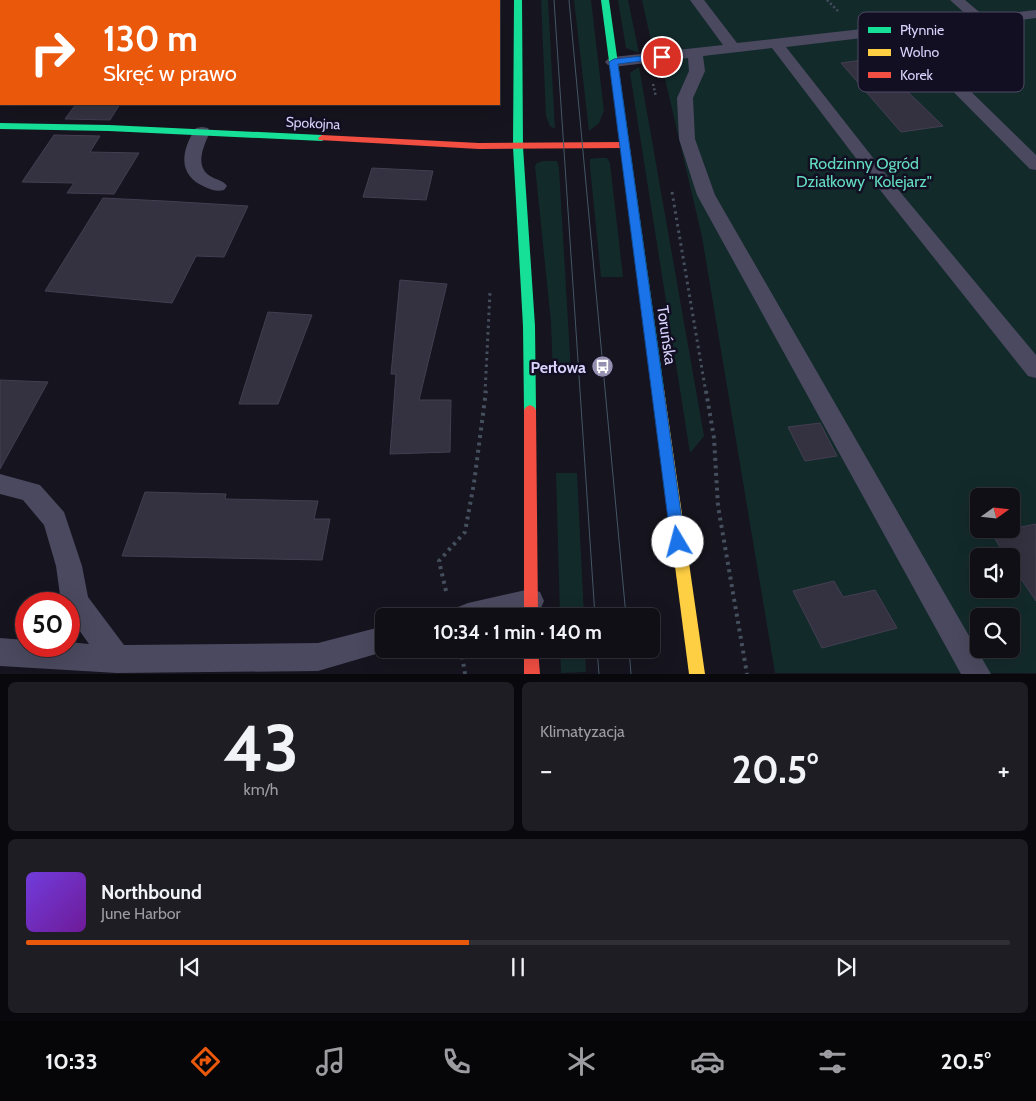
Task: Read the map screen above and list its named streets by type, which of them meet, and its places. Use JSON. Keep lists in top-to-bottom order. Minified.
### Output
{"streets":{"main road":["Spokojna","Toruńska"]},"crossings":[["Spokojna","Toruńska"]],"parks":["Rodzinny Ogród Działkowy \"Kolejarz\""],"places":{"bus stop":["Perłowa"]},"legend":["Płynnie","Wolno","Korek"],"north":"right","page":{"turn":["130 m","Skręć w prawo"],"limit":"50","trip":"10:34 · 1 min · 140 m","tile":[["43","km/h"],"Klimatyzacja"],"heat":["−","20.5°","+"],"song":["Northbound","June Harbor"],"tabs":["10:33","20.5°"]}}
